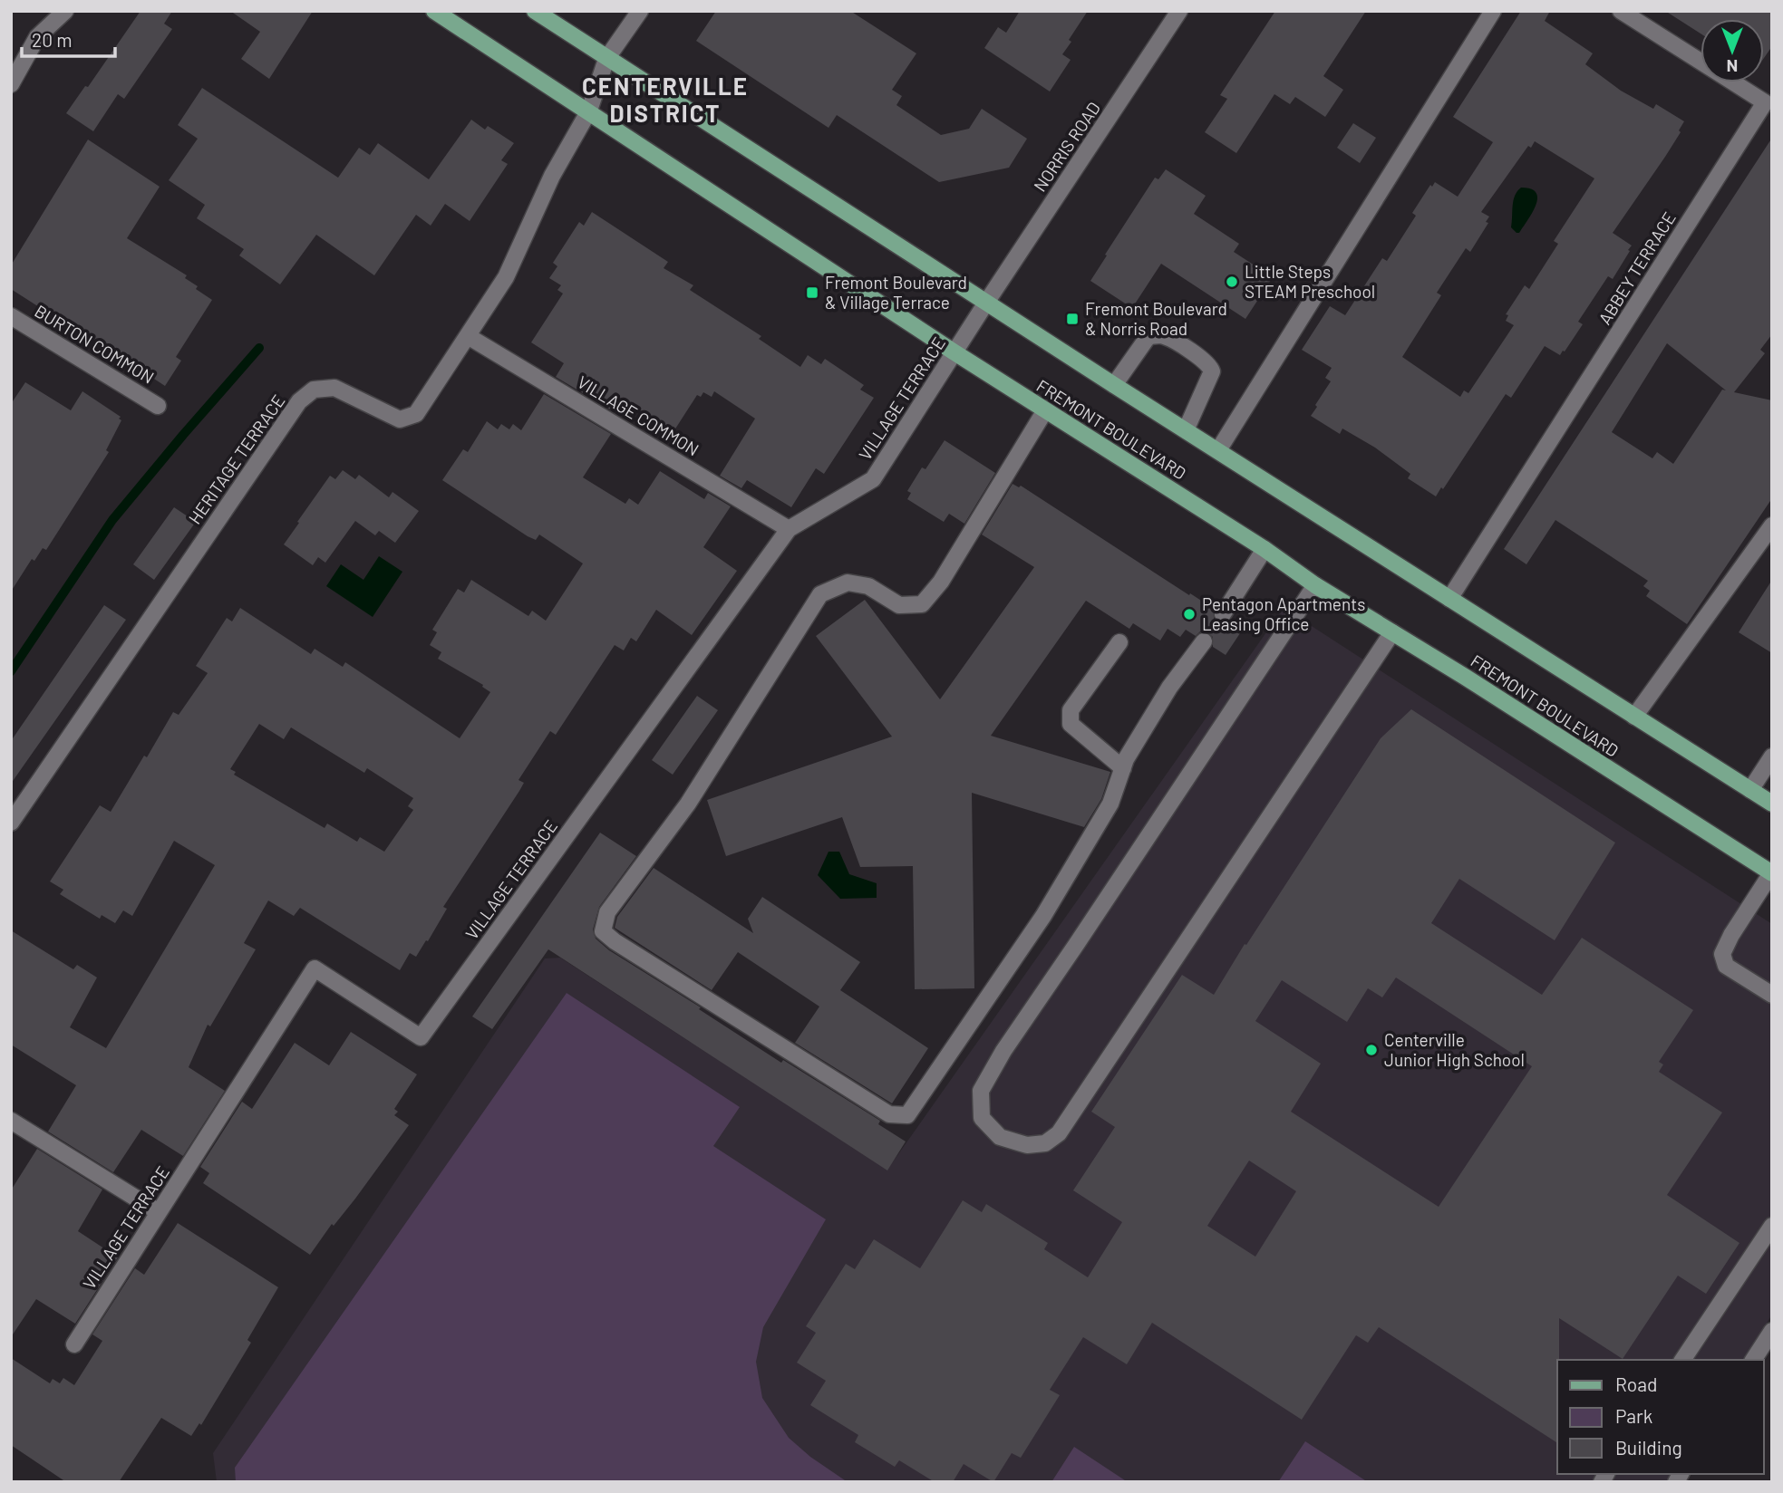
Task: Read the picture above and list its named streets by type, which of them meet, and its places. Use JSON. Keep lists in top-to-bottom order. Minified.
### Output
{"streets":{"main road":["FREMONT BOULEVARD"],"street":["NORRIS ROAD","ABBEY TERRACE","BURTON COMMON","VILLAGE TERRACE","VILLAGE COMMON","HERITAGE TERRACE"]},"crossings":[["NORRIS ROAD","VILLAGE TERRACE"],["VILLAGE TERRACE","VILLAGE COMMON"],["VILLAGE TERRACE","FREMONT BOULEVARD"],["VILLAGE COMMON","HERITAGE TERRACE"],["FREMONT BOULEVARD","HERITAGE TERRACE"]],"districts":["CENTERVILLE DISTRICT"],"places":{"other":["Little Steps STEAM Preschool","Pentagon Apartments Leasing Office","Centerville Junior High School"],"transit":["Fremont Boulevard & Village Terrace","Fremont Boulevard & Norris Road"]},"legend":["Road","Park","Building"],"scale_bar":"20 m","north":"bottom"}
